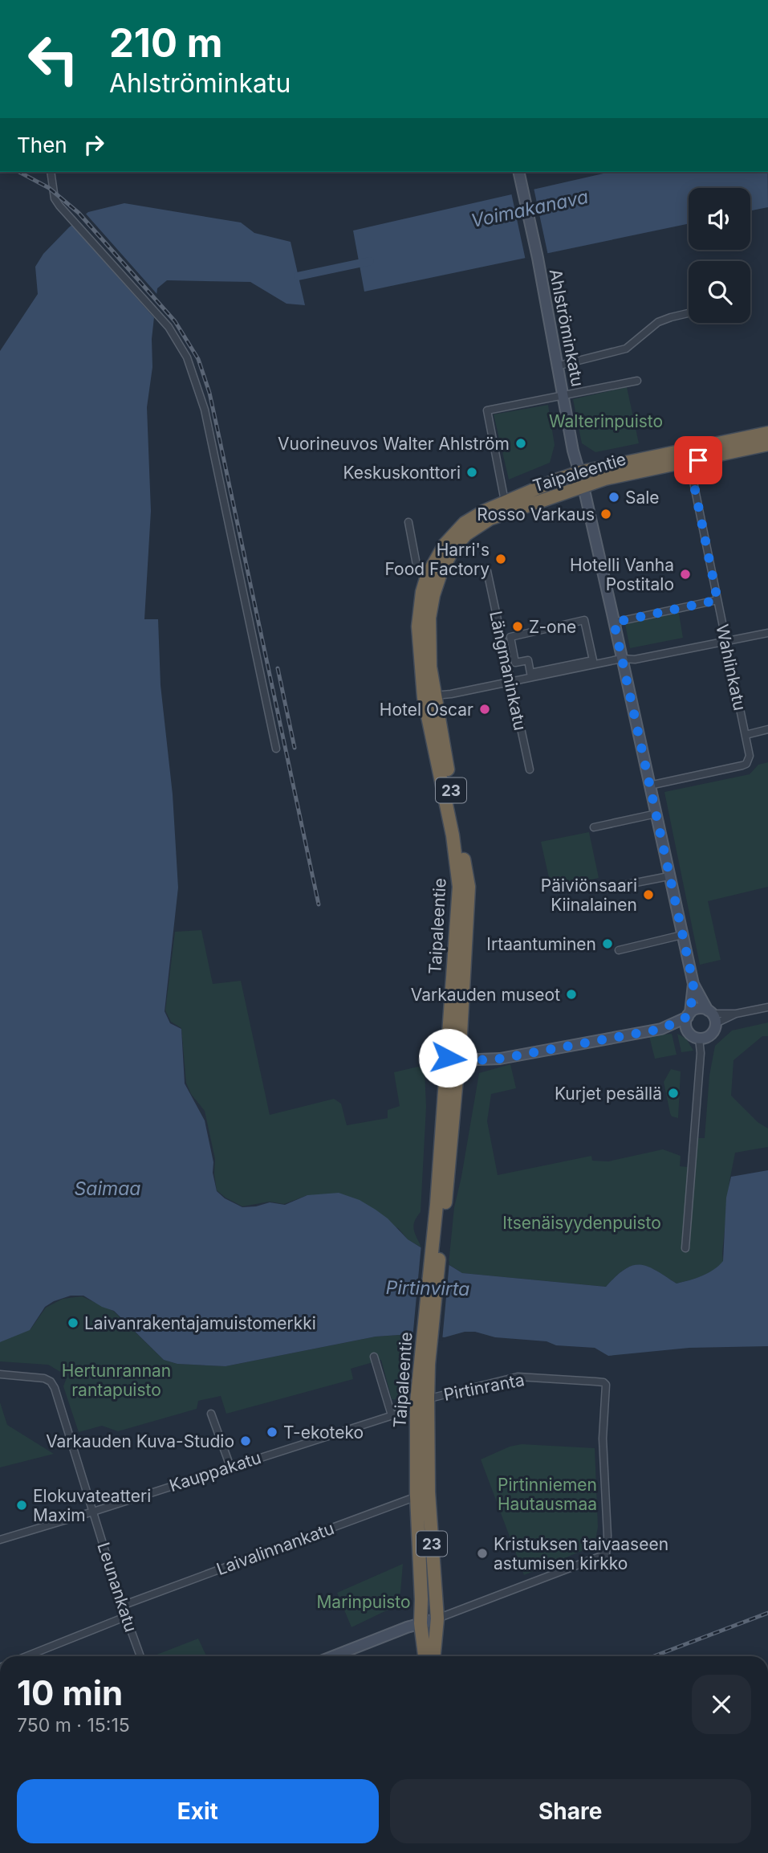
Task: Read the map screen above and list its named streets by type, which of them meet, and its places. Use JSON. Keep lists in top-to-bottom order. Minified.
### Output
{"streets":{"highway":["Taipaleentie","23"],"street":["Ahlströminkatu","Wahlinkatu","Längmaninkatu","Pirtinranta","Kauppakatu","Laivalinnankatu","Leunankatu"]},"crossings":[["Ahlströminkatu","Taipaleentie"],["Ahlströminkatu","Wahlinkatu"],["Taipaleentie","23"],["Taipaleentie","Pirtinranta"],["Taipaleentie","Kauppakatu"],["Taipaleentie","Laivalinnankatu"],["23","Pirtinranta"],["23","Laivalinnankatu"],["Pirtinranta","Kauppakatu"],["Kauppakatu","Leunankatu"],["Laivalinnankatu","Leunankatu"]],"water":["Voimakanava","Saimaa","Pirtinvirta"],"parks":["Walterinpuisto","Itsenäisyydenpuisto","Hertunrannan rantapuisto","Pirtinniemen Hautausmaa","Marinpuisto"],"places":["Vuorineuvos Walter Ahlström","Keskuskonttori","Sale","Rosso Varkaus","Harri's Food Factory","Hotelli Vanha Postitalo","Z-one","Hotel Oscar","Päiviönsaari Kiinalainen","Irtaantuminen","Varkauden museot","Kurjet pesällä","Laivanrakentajamuistomerkki","T-ekoteko","Varkauden Kuva-Studio","Elokuvateatteri Maxim","Kristuksen taivaaseen astumisen kirkko"],"page":{"turn":["210 m","Ahlströminkatu"],"then":"Then","heading":["10 min","750 m · 15:15"],"buttons":["Exit","Share"]}}
